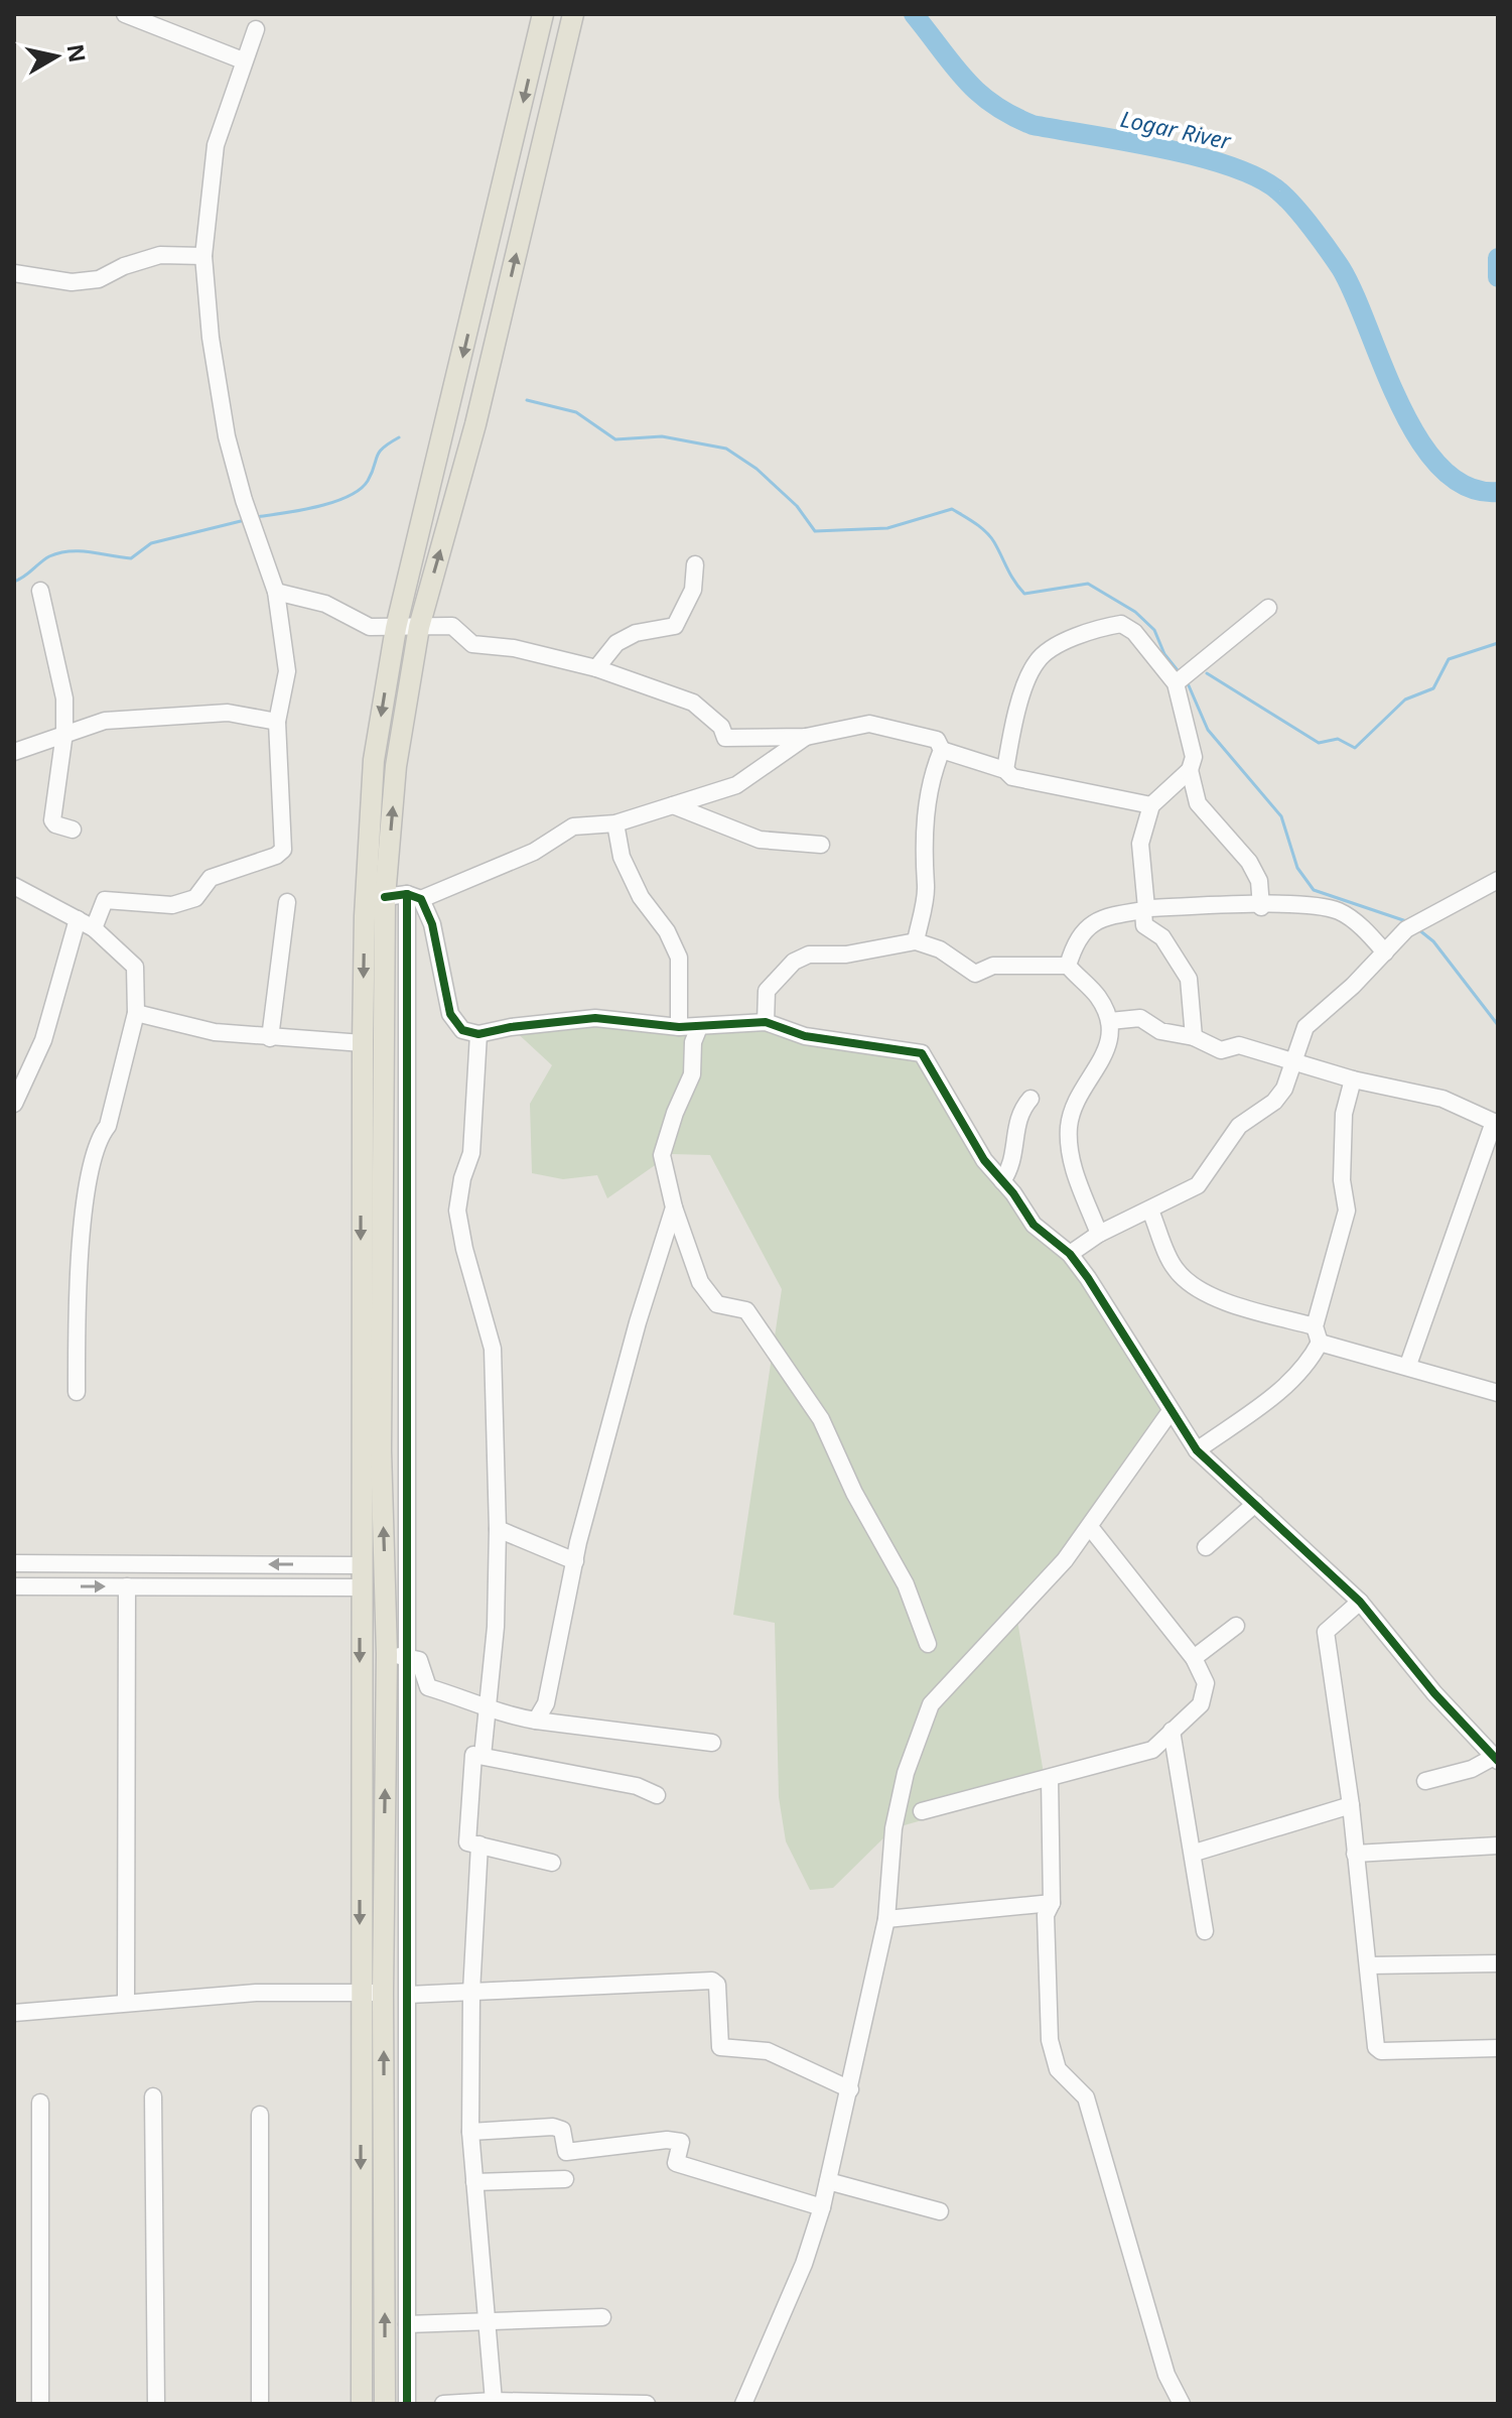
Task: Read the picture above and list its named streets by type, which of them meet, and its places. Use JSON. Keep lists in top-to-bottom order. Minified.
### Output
{"water":["Logar River"],"north":"right"}
